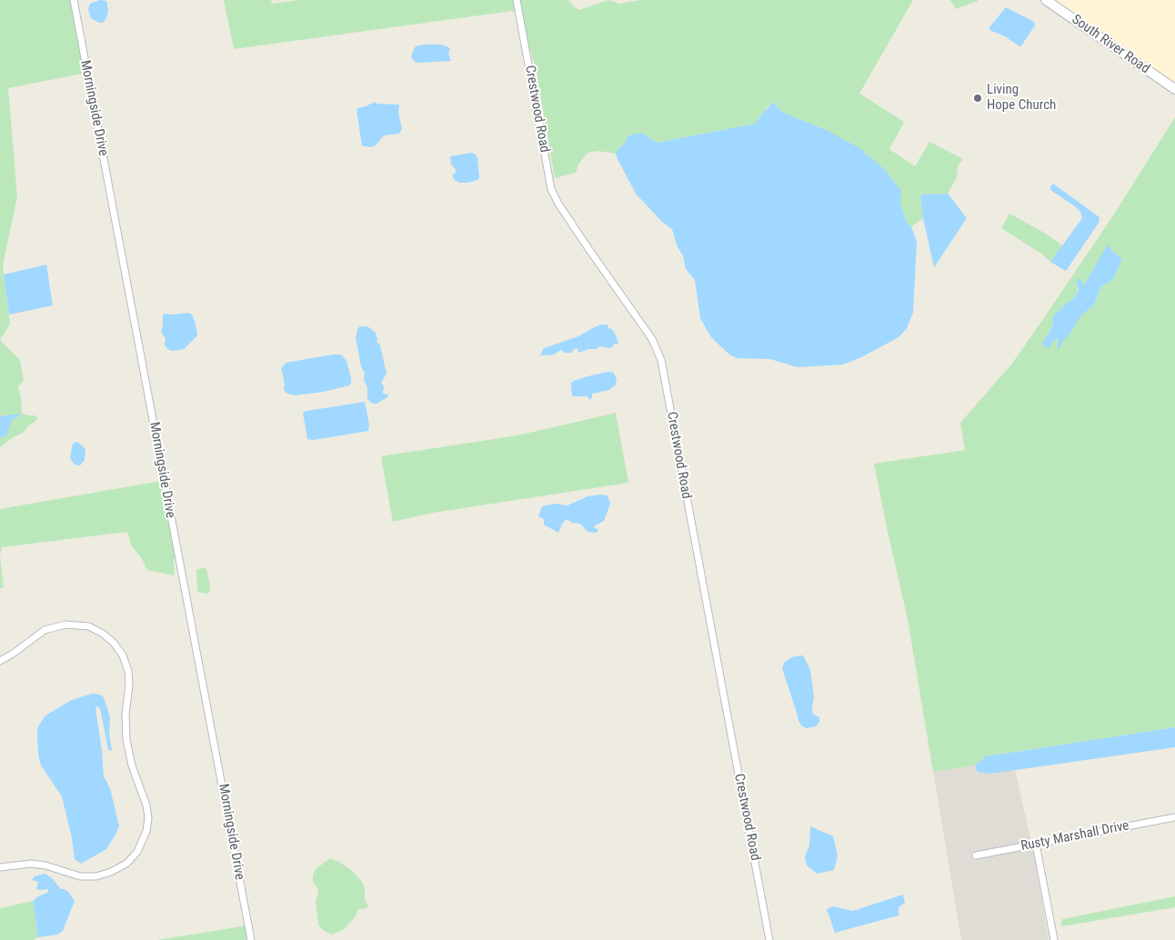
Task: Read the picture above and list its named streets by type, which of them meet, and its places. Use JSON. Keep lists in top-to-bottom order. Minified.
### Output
{"streets":{"main road":["South River Road"],"street":["Morningside Drive","Crestwood Road","Rusty Marshall Drive"]},"places":["Living Hope Church"]}
